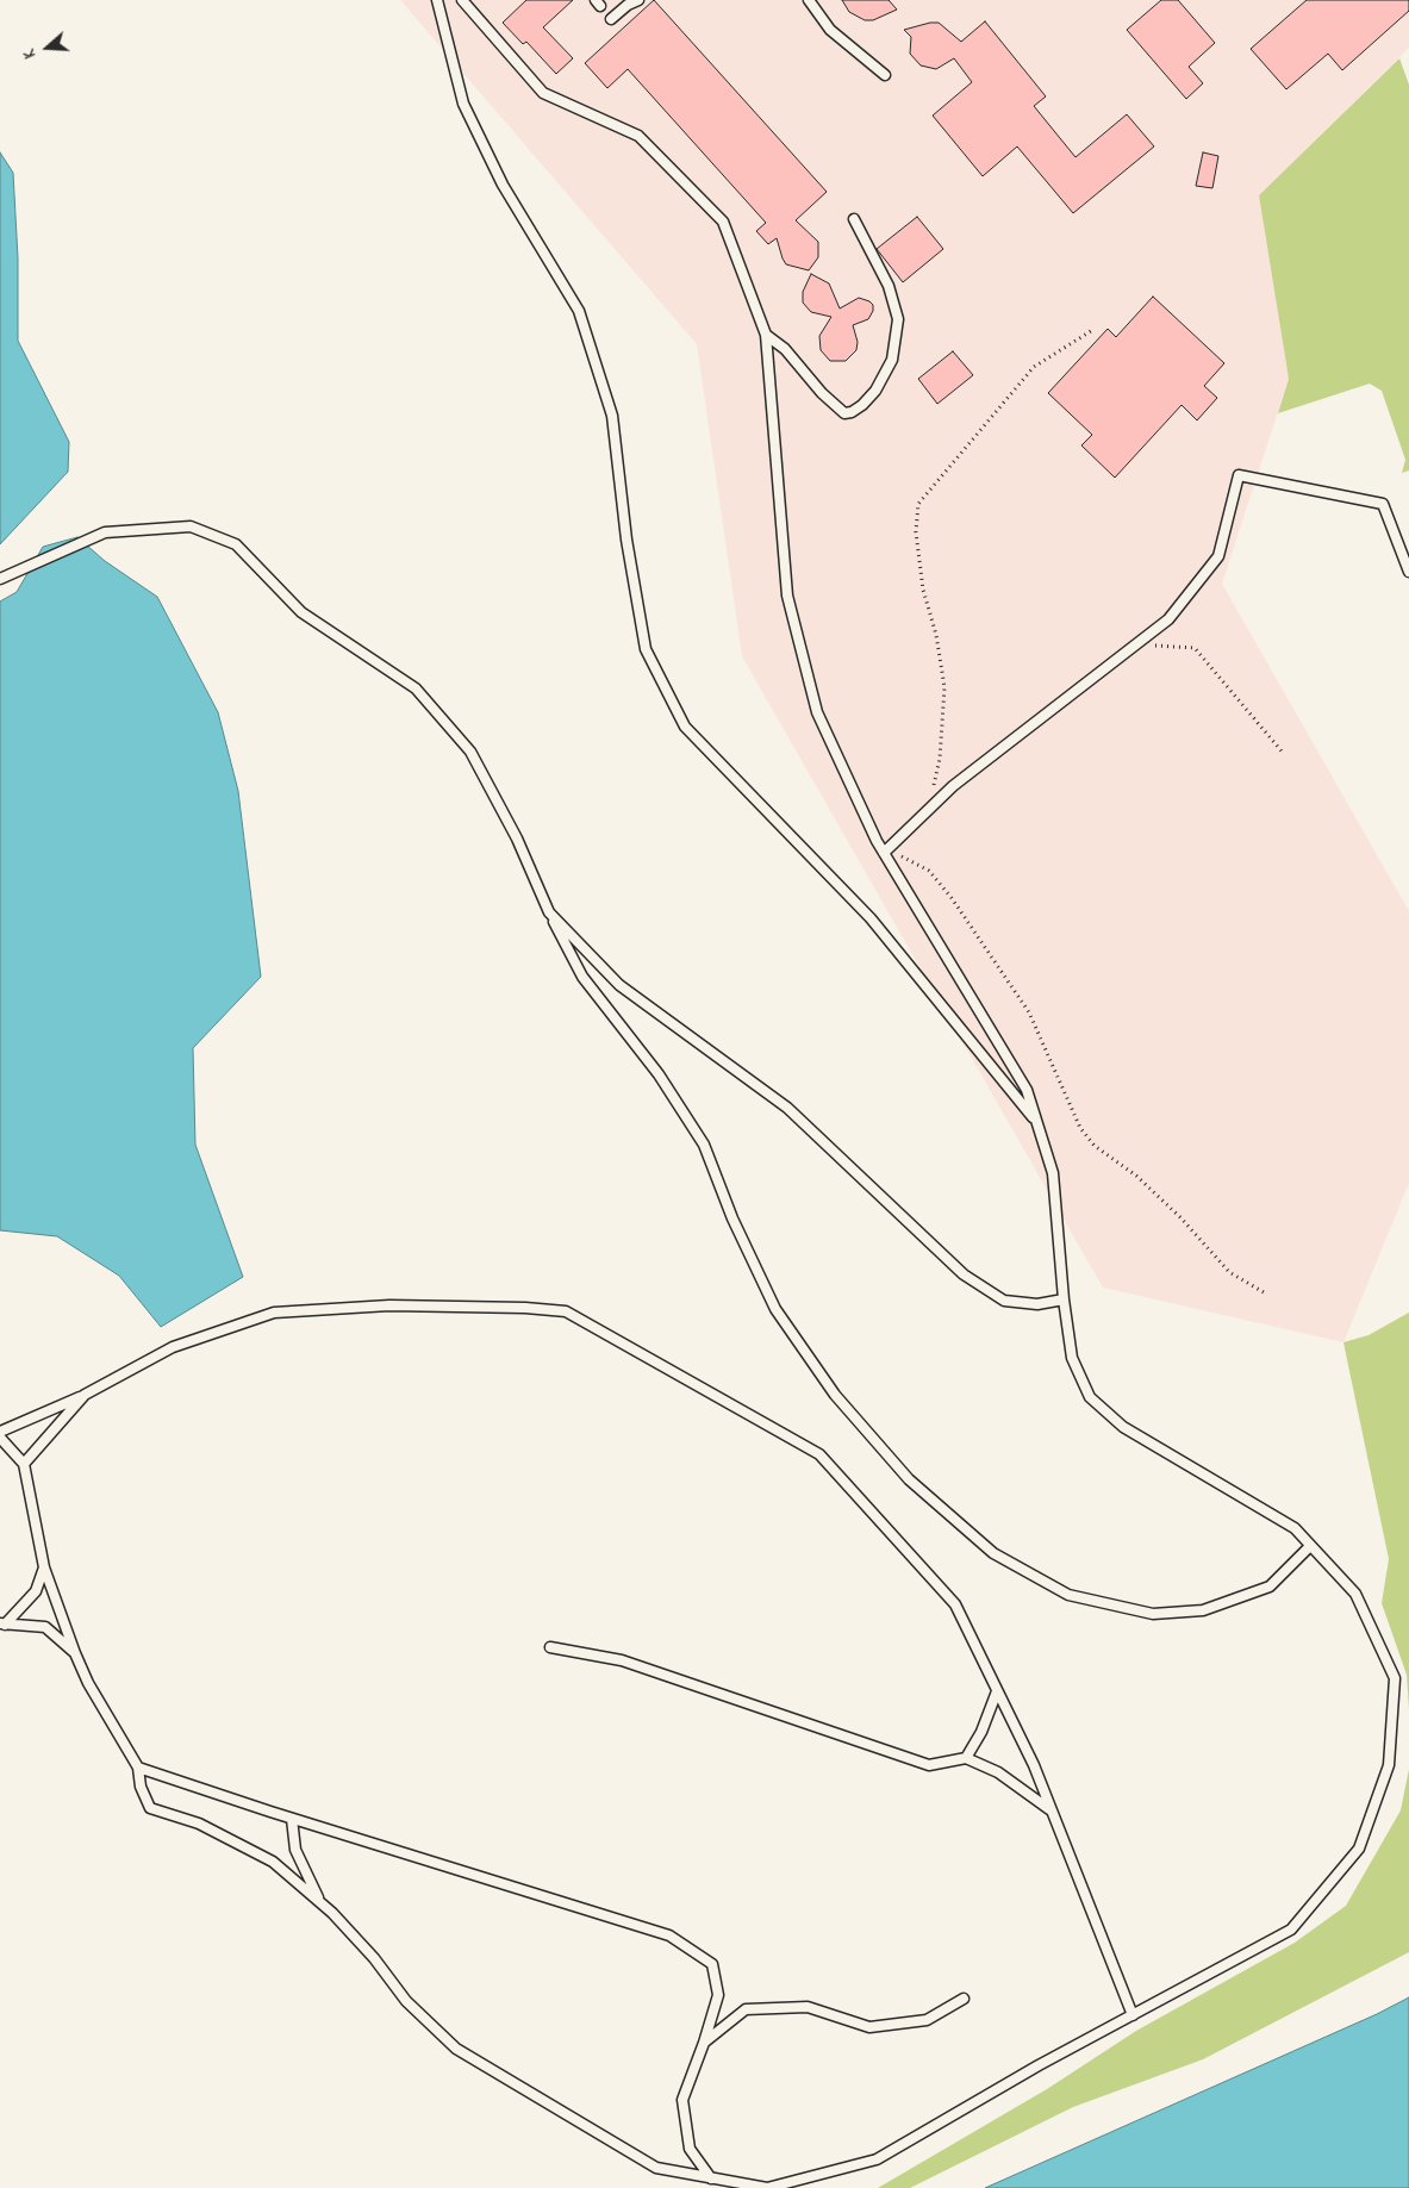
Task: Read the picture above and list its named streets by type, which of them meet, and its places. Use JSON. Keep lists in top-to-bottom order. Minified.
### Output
{"north":"left"}
